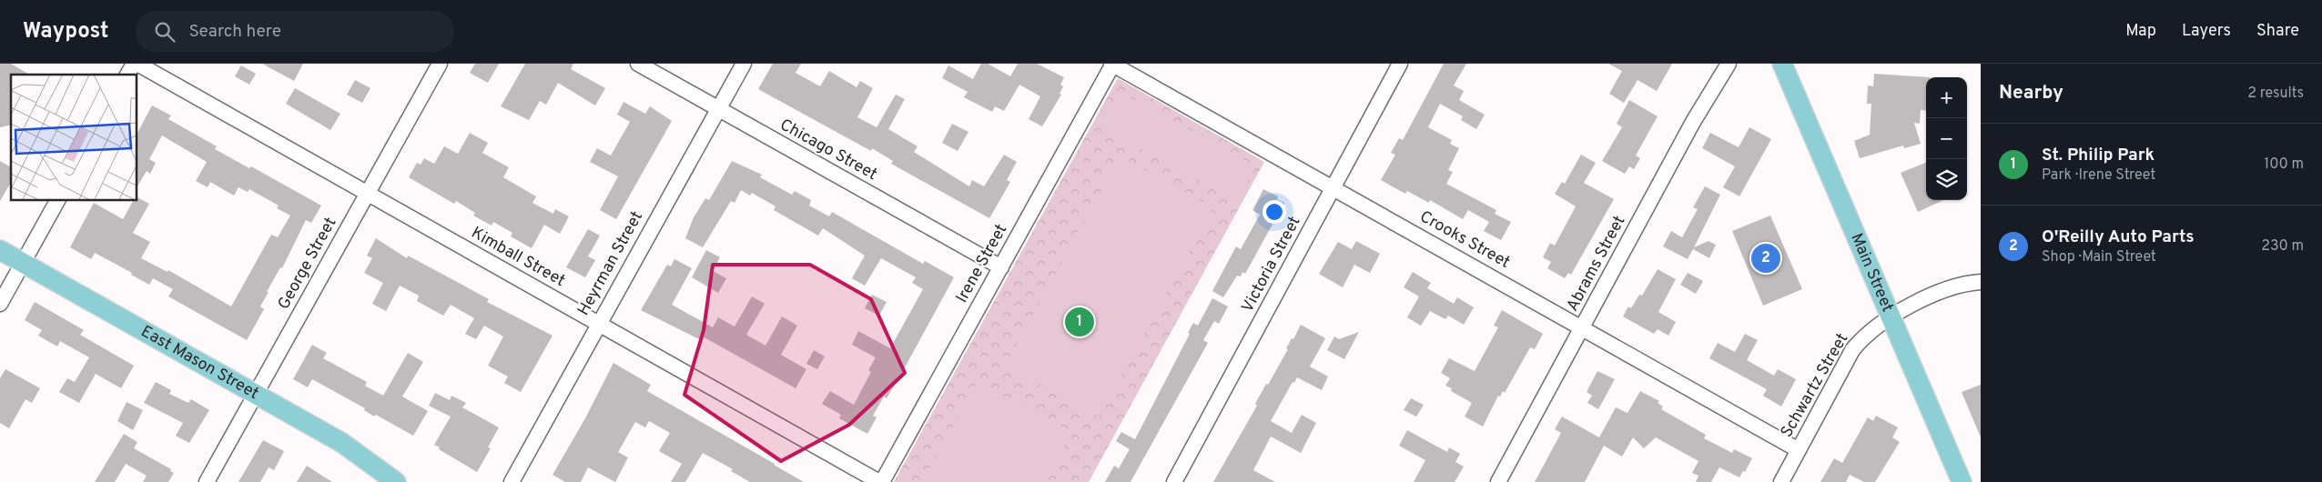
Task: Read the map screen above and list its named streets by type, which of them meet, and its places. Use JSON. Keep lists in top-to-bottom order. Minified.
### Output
{"streets":{"main road":["Main Street","East Mason Street"],"street":["Chicago Street","Crooks Street","Kimball Street","George Street","Heyrman Street","Irene Street","Abrams Street","Victoria Street","Schwartz Street"]},"crossings":[["Chicago Street","Heyrman Street"],["Chicago Street","Irene Street"],["Crooks Street","Irene Street"],["Crooks Street","Abrams Street"],["Crooks Street","Victoria Street"],["Crooks Street","Schwartz Street"],["Kimball Street","George Street"],["Kimball Street","Heyrman Street"],["Kimball Street","Irene Street"],["George Street","East Mason Street"],["Main Street","Schwartz Street"]],"page":{"header":"Waypost","search":"Search here","nav":["Map","Layers","Share"],"heading":["Nearby","2 results"],"map_buttons":["+","−"],"list":[{"mark":"1","name":"St. Philip Park","note":"Park · Irene Street","value":"100 m"},{"mark":"2","name":"O'Reilly Auto Parts","note":"Shop · Main Street","value":"230 m"}],"pins":["2","1"]}}
